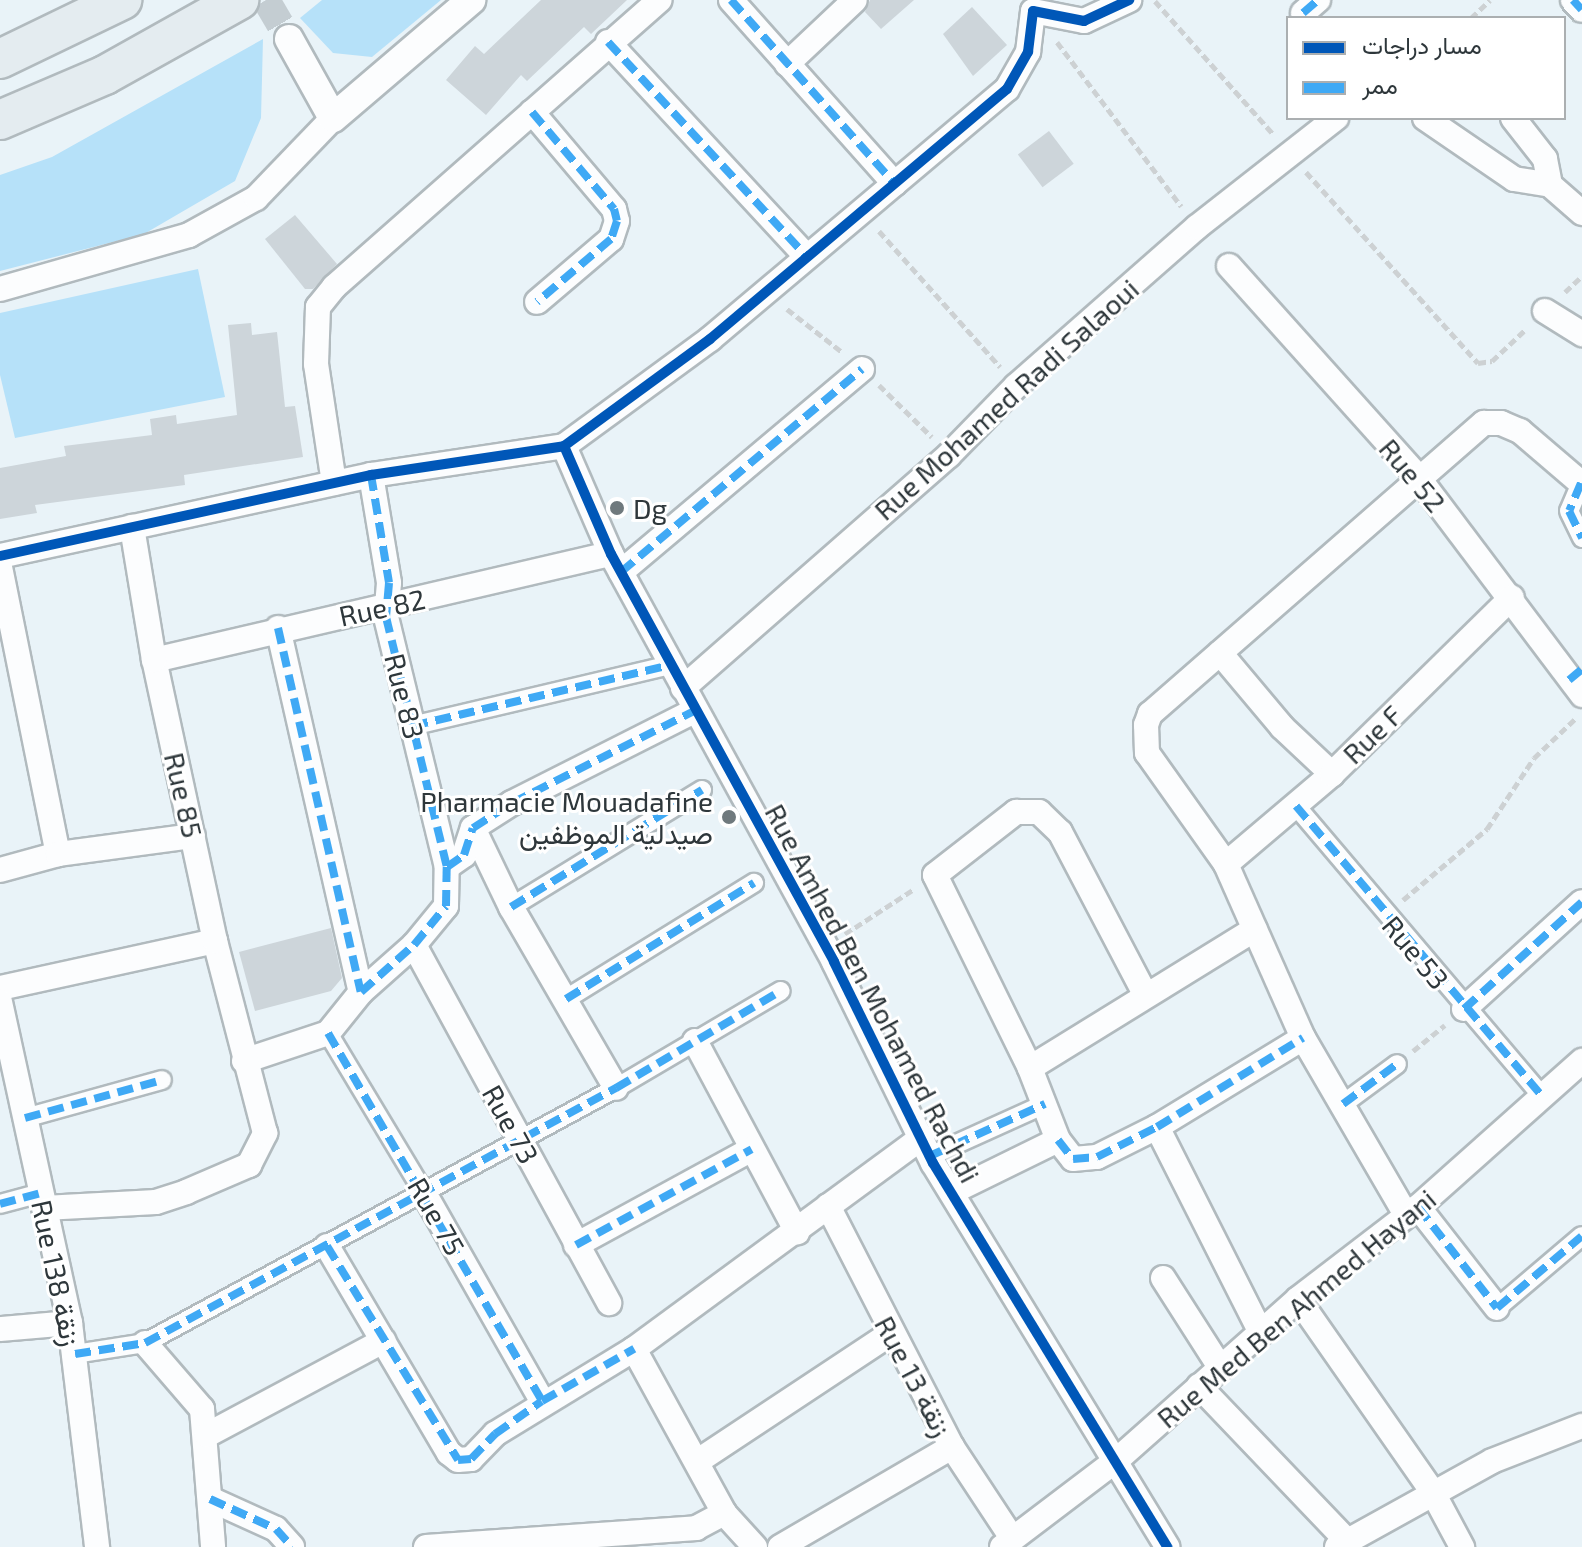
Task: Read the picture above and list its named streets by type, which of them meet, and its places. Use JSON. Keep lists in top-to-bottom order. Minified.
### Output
{"streets":{"street":["Rue Mohamed Radi Salaoui","Rue 52","Rue 82","Rue 83","Rue F","Rue 85","Rue 53","Rue Amhed Ben Mohamed Rachdi","Rue 73","Rue 75","Rue 138 زنقة","Rue Med Ben Ahmed Hayani","Rue 13 زنقة"]},"crossings":[["Rue Mohamed Radi Salaoui","Rue Amhed Ben Mohamed Rachdi"],["Rue 52","Rue F"],["Rue 82","Rue 83"],["Rue 82","Rue 85"],["Rue 82","Rue Amhed Ben Mohamed Rachdi"],["Rue 83","Rue 73"],["Rue F","Rue 53"],["Rue 85","Rue 138 زنقة"],["Rue 53","Rue Med Ben Ahmed Hayani"],["Rue Amhed Ben Mohamed Rachdi","Rue Med Ben Ahmed Hayani"],["Rue Med Ben Ahmed Hayani","Rue 13 زنقة"]],"places":["Dg","Pharmacie Mouadafine صيدلية الموظفين"],"legend":["مسار دراجات","ممر"]}
